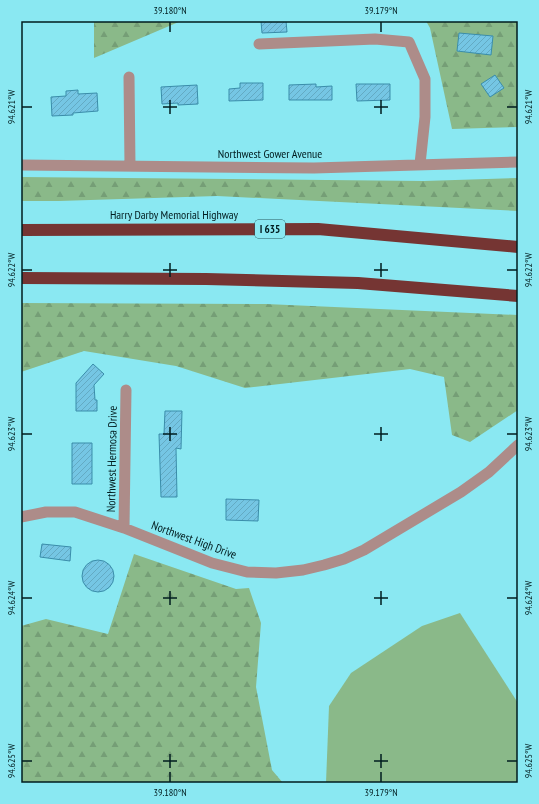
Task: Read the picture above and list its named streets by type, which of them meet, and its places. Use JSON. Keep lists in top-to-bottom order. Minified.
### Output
{"streets":{"highway":["Harry Darby Memorial Highway","I 635"],"street":["Northwest Gower Avenue","Northwest Hermosa Drive","Northwest High Drive"]},"crossings":[["Northwest Hermosa Drive","Northwest High Drive"]],"coordinates":["39.180°N","39.179°N","94.621°W","94.622°W","94.623°W","94.624°W","94.625°W"]}
